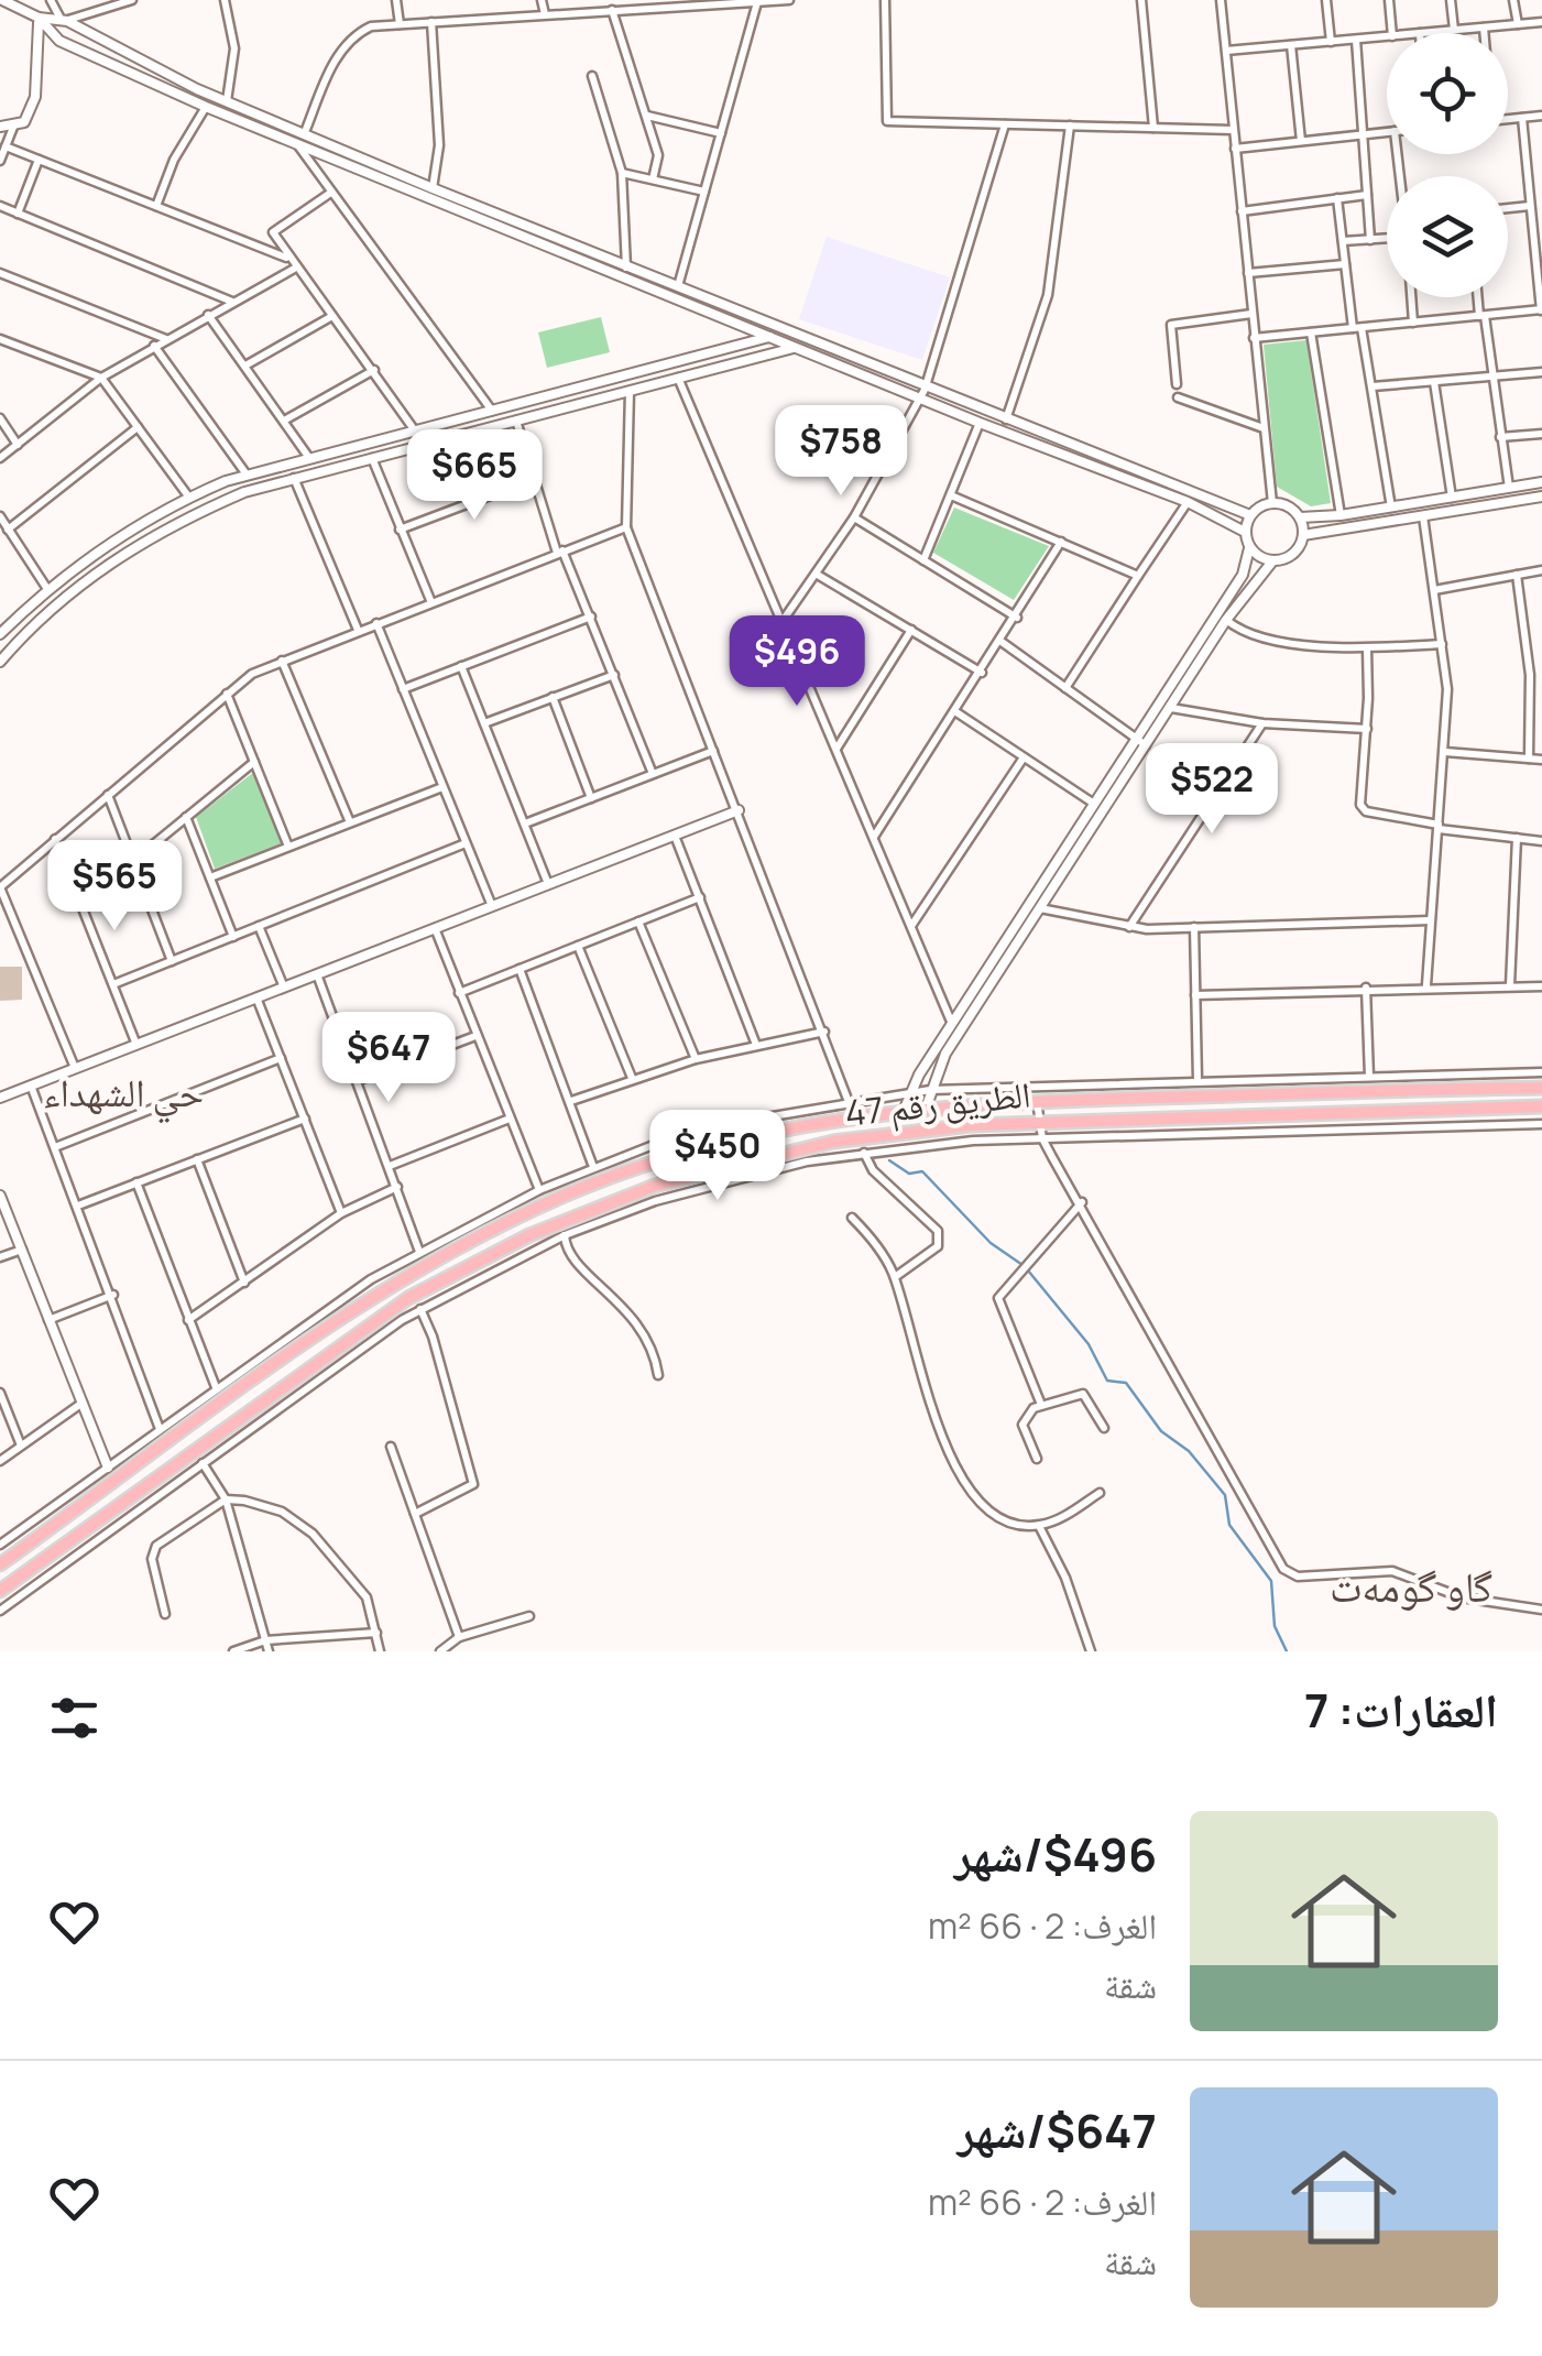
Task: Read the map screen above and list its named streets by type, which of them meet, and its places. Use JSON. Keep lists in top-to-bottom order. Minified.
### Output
{"streets":{"highway":["الطريق رقم 47"]},"districts":["حي الشهداء","گاو گومەت"],"page":{"price":["$758","$665","$496","$522","$565","$647","$450"],"heading":"العقارات: 7","list":[{"name":"$496/شهر","note":"الغرف: 2 · 66 m² · شقة"},{"name":"$647/شهر","note":"الغرف: 2 · 66 m² · شقة"}]}}
